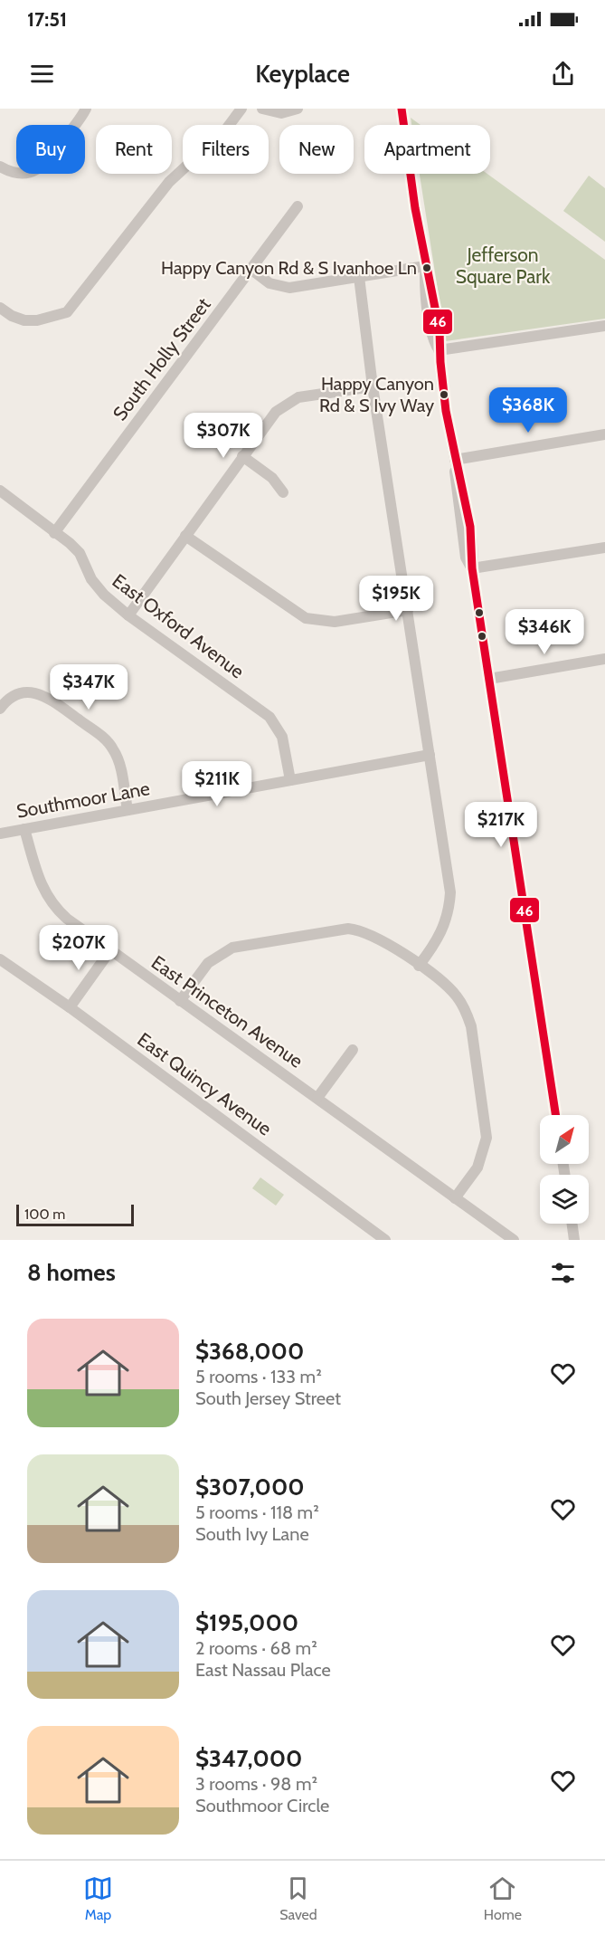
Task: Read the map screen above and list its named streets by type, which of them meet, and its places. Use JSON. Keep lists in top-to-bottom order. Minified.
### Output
{"streets":{"street":["South Holly Street","East Oxford Avenue","Southmoor Lane","East Princeton Avenue","East Quincy Avenue"]},"crossings":[["South Holly Street","East Oxford Avenue"],["East Oxford Avenue","Southmoor Lane"],["Southmoor Lane","East Princeton Avenue"]],"parks":["Jefferson Square Park"],"places":["Happy Canyon Rd & S Ivanhoe Ln","Happy Canyon Rd & S Ivy Way"],"lines":["transit line 46"],"scale_bar":"100 m","north":"top right","page":{"status":"17:51","header":"Keyplace","chip":["Buy","Rent","Filters","New","Apartment"],"price":["$368K","$307K","$195K","$346K","$347K","$211K","$217K","$207K"],"scale":"100 m","heading":"8 homes","list":[{"name":"$368,000","note":"5 rooms · 133 m² · South Jersey Street"},{"name":"$307,000","note":"5 rooms · 118 m² · South Ivy Lane"},{"name":"$195,000","note":"2 rooms · 68 m² · East Nassau Place"},{"name":"$347,000","note":"3 rooms · 98 m² · Southmoor Circle"}],"tabs":["Map","Saved","Home"]}}
